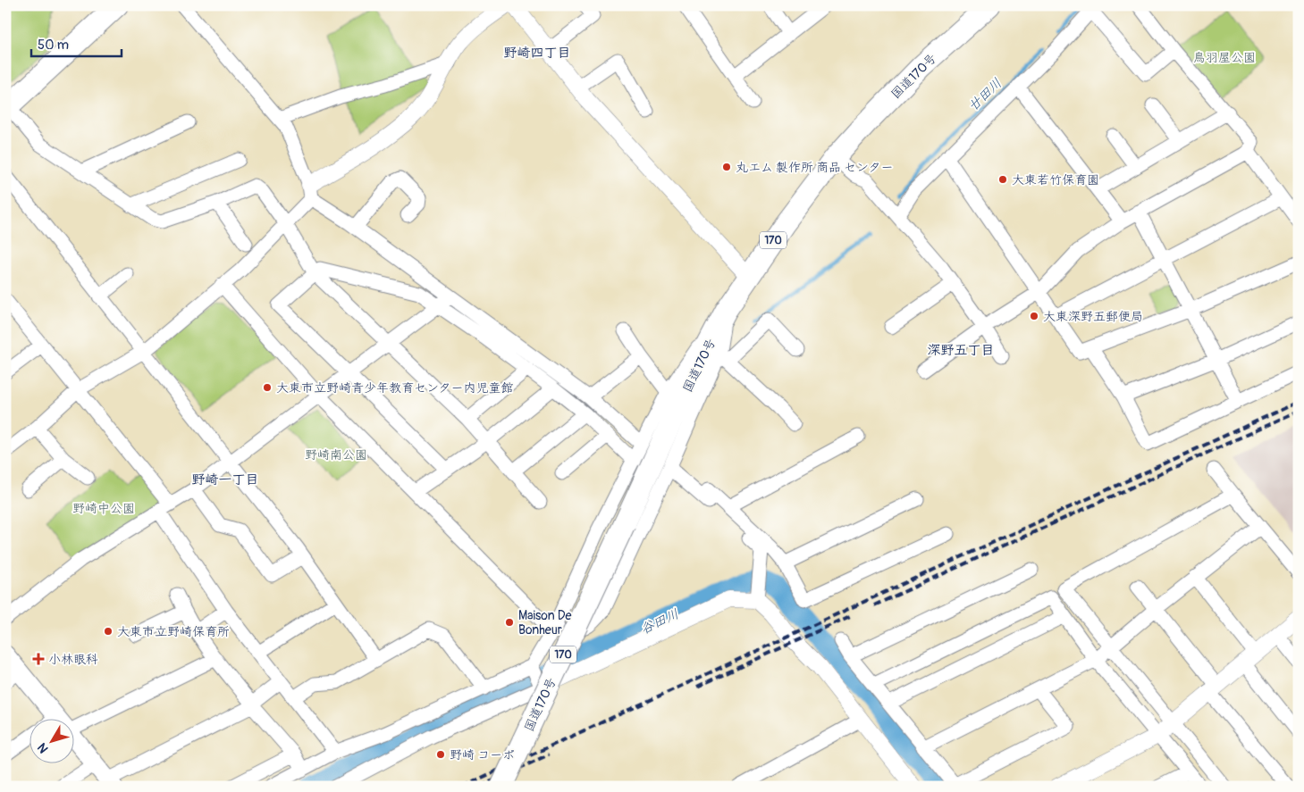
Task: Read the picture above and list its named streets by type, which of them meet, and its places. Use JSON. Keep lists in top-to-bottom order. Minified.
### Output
{"streets":{"highway":["国道170号","170"]},"districts":["野崎四丁目","深野五丁目","野崎一丁目"],"water":["廿田川","谷田川"],"parks":["鳥羽屋公園","野崎南公園","野崎中公園"],"places":{"other":["丸エム 製作所 商品 センター","大東若竹保育園","大東深野五郵便局","大東市立野崎青少年教育センター内児童館","Maison De Bonheur","大東市立野崎保育所","野崎 コーポ"],"health":["小林眼科"]},"scale_bar":"50 m","north":"bottom left"}
